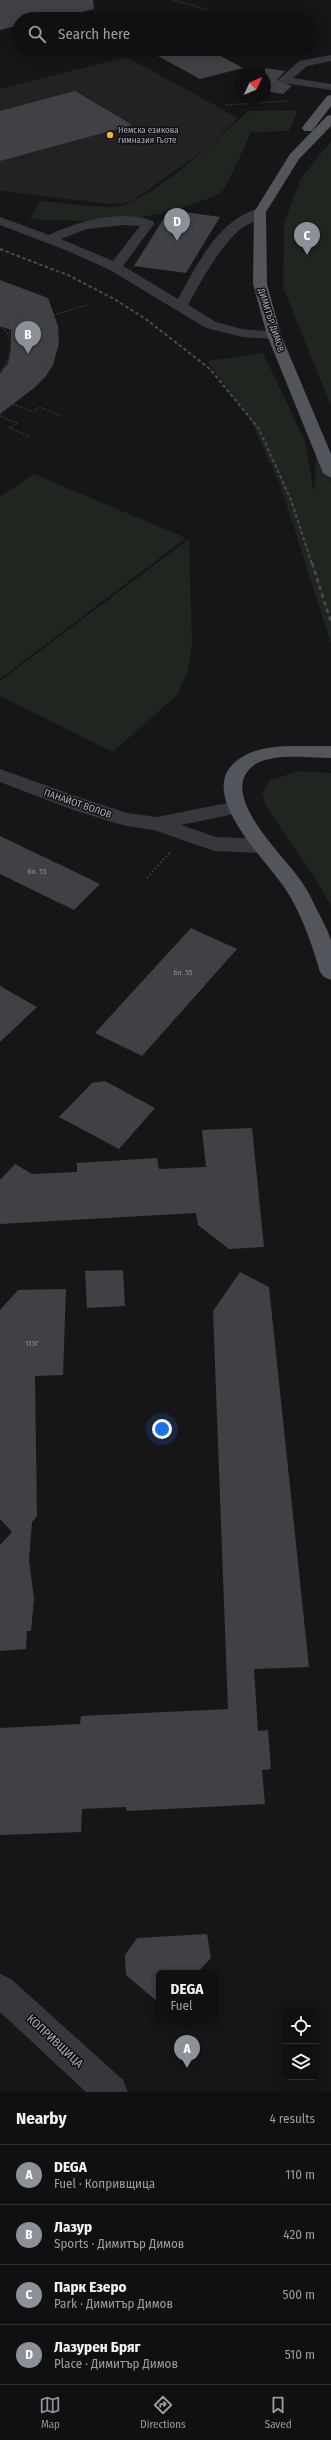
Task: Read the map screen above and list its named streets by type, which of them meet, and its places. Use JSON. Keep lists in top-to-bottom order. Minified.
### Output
{"streets":{"main road":["ДИМИТЪР ДИМОВ"],"street":["ПАНАЙОТ ВОЛОВ","КОПРИВЩИЦА"]},"places":["Немска езикова гимназия Гьоте"],"house_numbers":["бл. 53","бл. 55","113Г"],"north":"top right","page":{"search":"Search here","pins":["D","C","B","A"],"popup":["DEGA","Fuel"],"heading":["Nearby","4 results"],"list":[{"mark":"A","name":"DEGA","note":"Fuel · Копривщица","value":"110 m"},{"mark":"B","name":"Лазур","note":"Sports · Димитър Димов","value":"420 m"},{"mark":"C","name":"Парк Езеро","note":"Park · Димитър Димов","value":"500 m"},{"mark":"D","name":"Лазурен Бряг","note":"Place · Димитър Димов","value":"510 m"}],"nav":["Map","Directions","Saved"]}}
